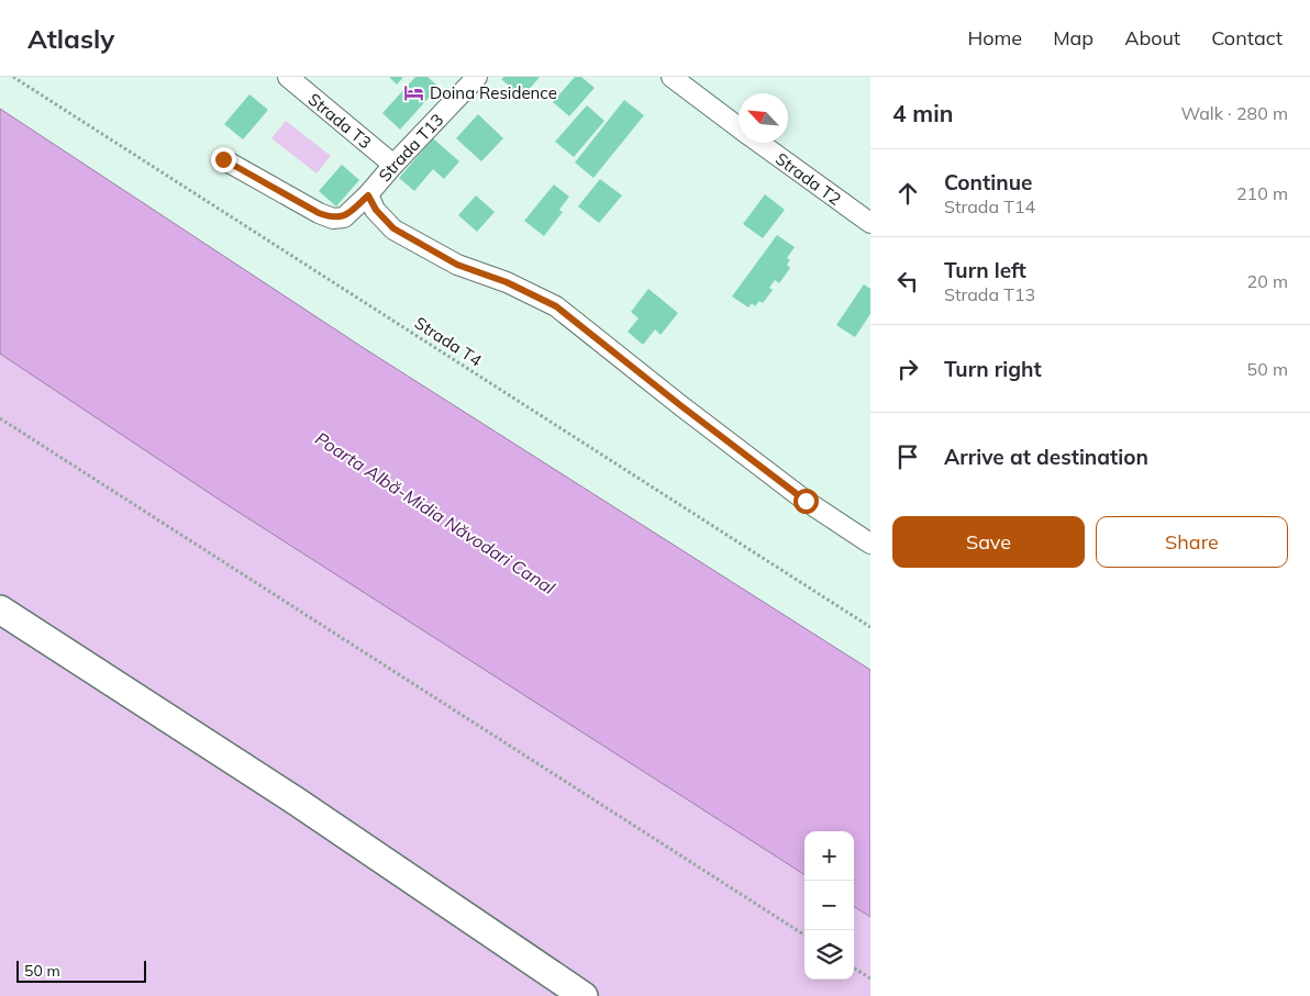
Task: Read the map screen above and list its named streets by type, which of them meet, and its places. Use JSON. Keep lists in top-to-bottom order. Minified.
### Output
{"streets":{"street":["Strada T3","Strada T13","Strada T2"],"path":["Strada T4"]},"crossings":[["Strada T3","Strada T13"]],"water":["Poarta Albă-Midia Năvodari Canal"],"places":{"hotel":["Doina Residence"]},"scale_bar":"50 m","north":"top left","page":{"header":"Atlasly","nav":["Home","Map","About","Contact"],"heading":["4 min","Walk · 280 m"],"list":[["Continue","Strada T14","210 m"],["Turn left","Strada T13","20 m"],["Turn right","50 m"],"Arrive at destination"],"buttons":["Save","Share"],"map_buttons":["+","−"],"scale":"50 m"}}
